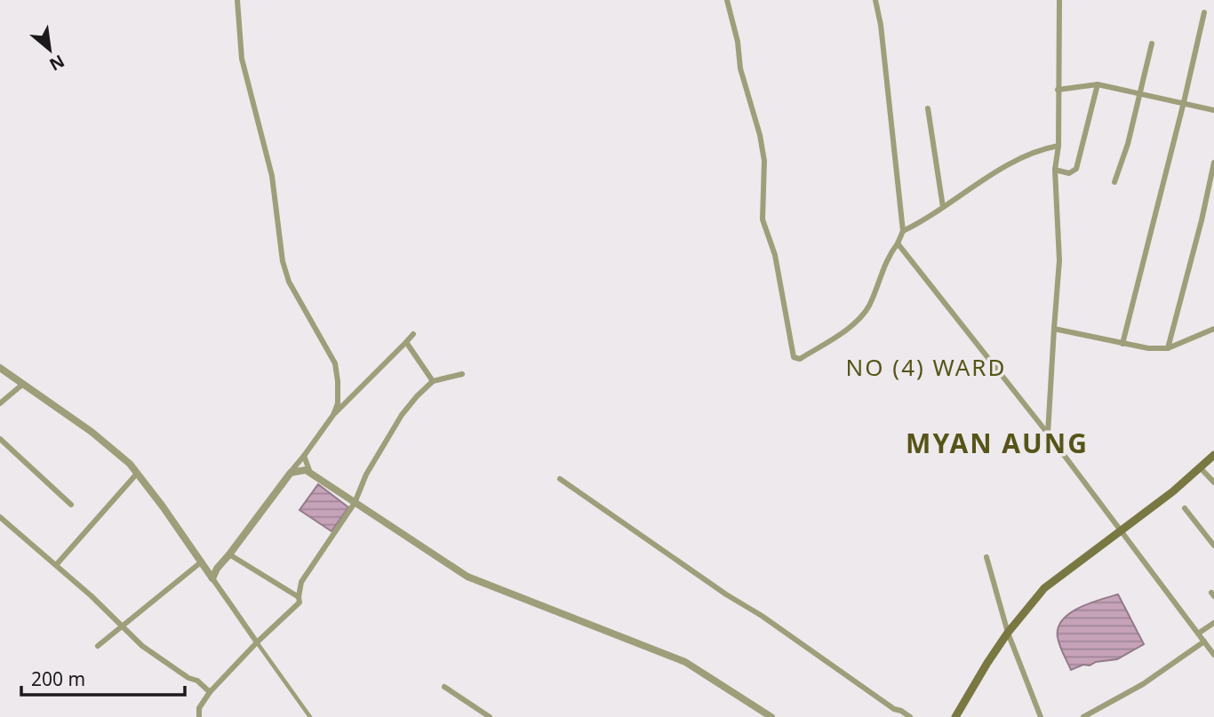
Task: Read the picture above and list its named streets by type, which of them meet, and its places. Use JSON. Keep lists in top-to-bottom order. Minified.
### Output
{"districts":["NO (4) WARD","MYAN AUNG"],"scale_bar":"200 m","north":"bottom right"}
